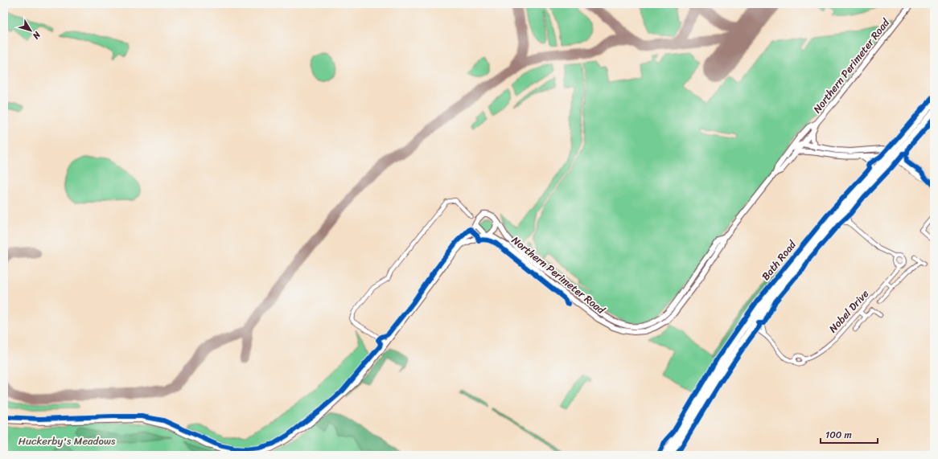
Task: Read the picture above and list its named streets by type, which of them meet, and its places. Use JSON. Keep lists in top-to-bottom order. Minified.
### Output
{"streets":{"highway":["Bath Road"],"street":["Northern Perimeter Road","Nobel Drive"]},"parks":["Huckerby's Meadows"],"scale_bar":"100 m","north":"bottom right"}
